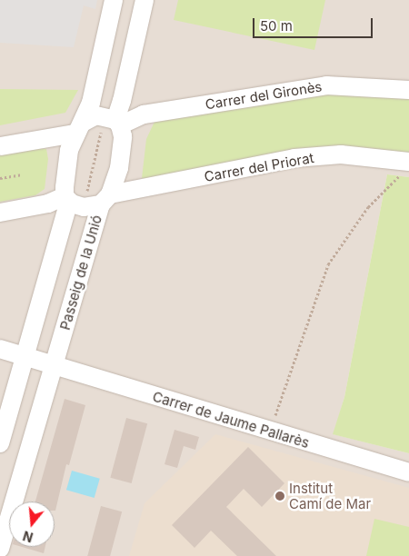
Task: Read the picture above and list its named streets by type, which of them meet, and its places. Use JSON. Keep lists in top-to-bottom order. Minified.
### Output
{"streets":{"street":["Carrer del Gironès","Carrer del Priorat","Passeig de la Unió","Carrer de Jaume Pallarès"]},"crossings":[["Carrer del Gironès","Passeig de la Unió"],["Carrer del Priorat","Passeig de la Unió"],["Passeig de la Unió","Carrer de Jaume Pallarès"]],"places":["Institut Camí de Mar"],"scale_bar":"50 m","north":"bottom"}
